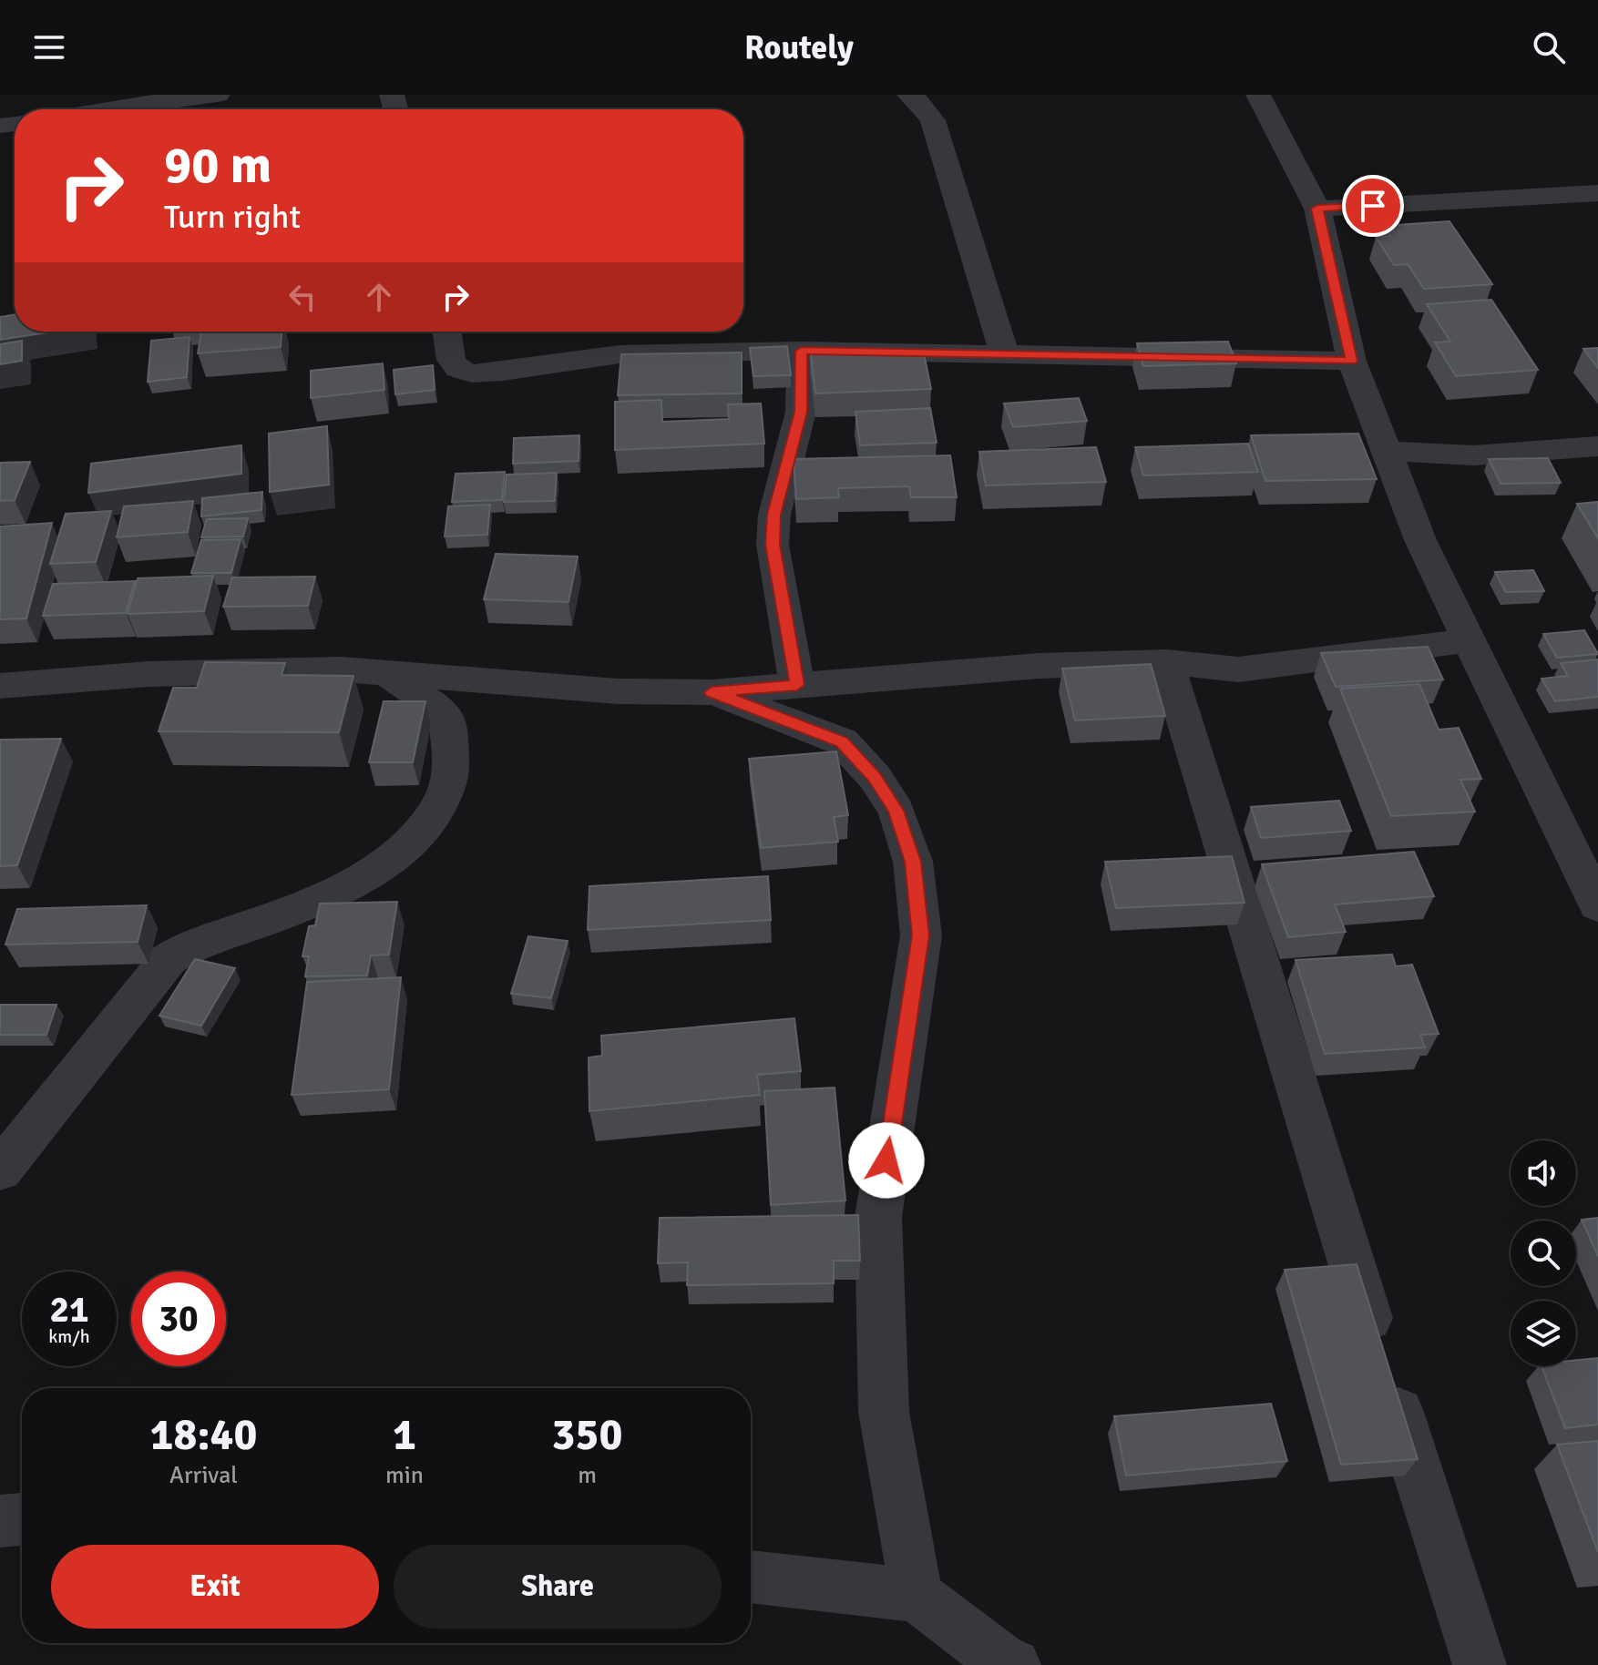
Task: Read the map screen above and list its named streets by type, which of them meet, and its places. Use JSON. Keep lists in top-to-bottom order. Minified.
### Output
{"page":{"header":"Routely","turn":["90 m","Turn right"],"speed":"21 km/h","limit":"30","eta":["18:40","Arrival","1","min","350","m"],"buttons":["Exit","Share"]}}
